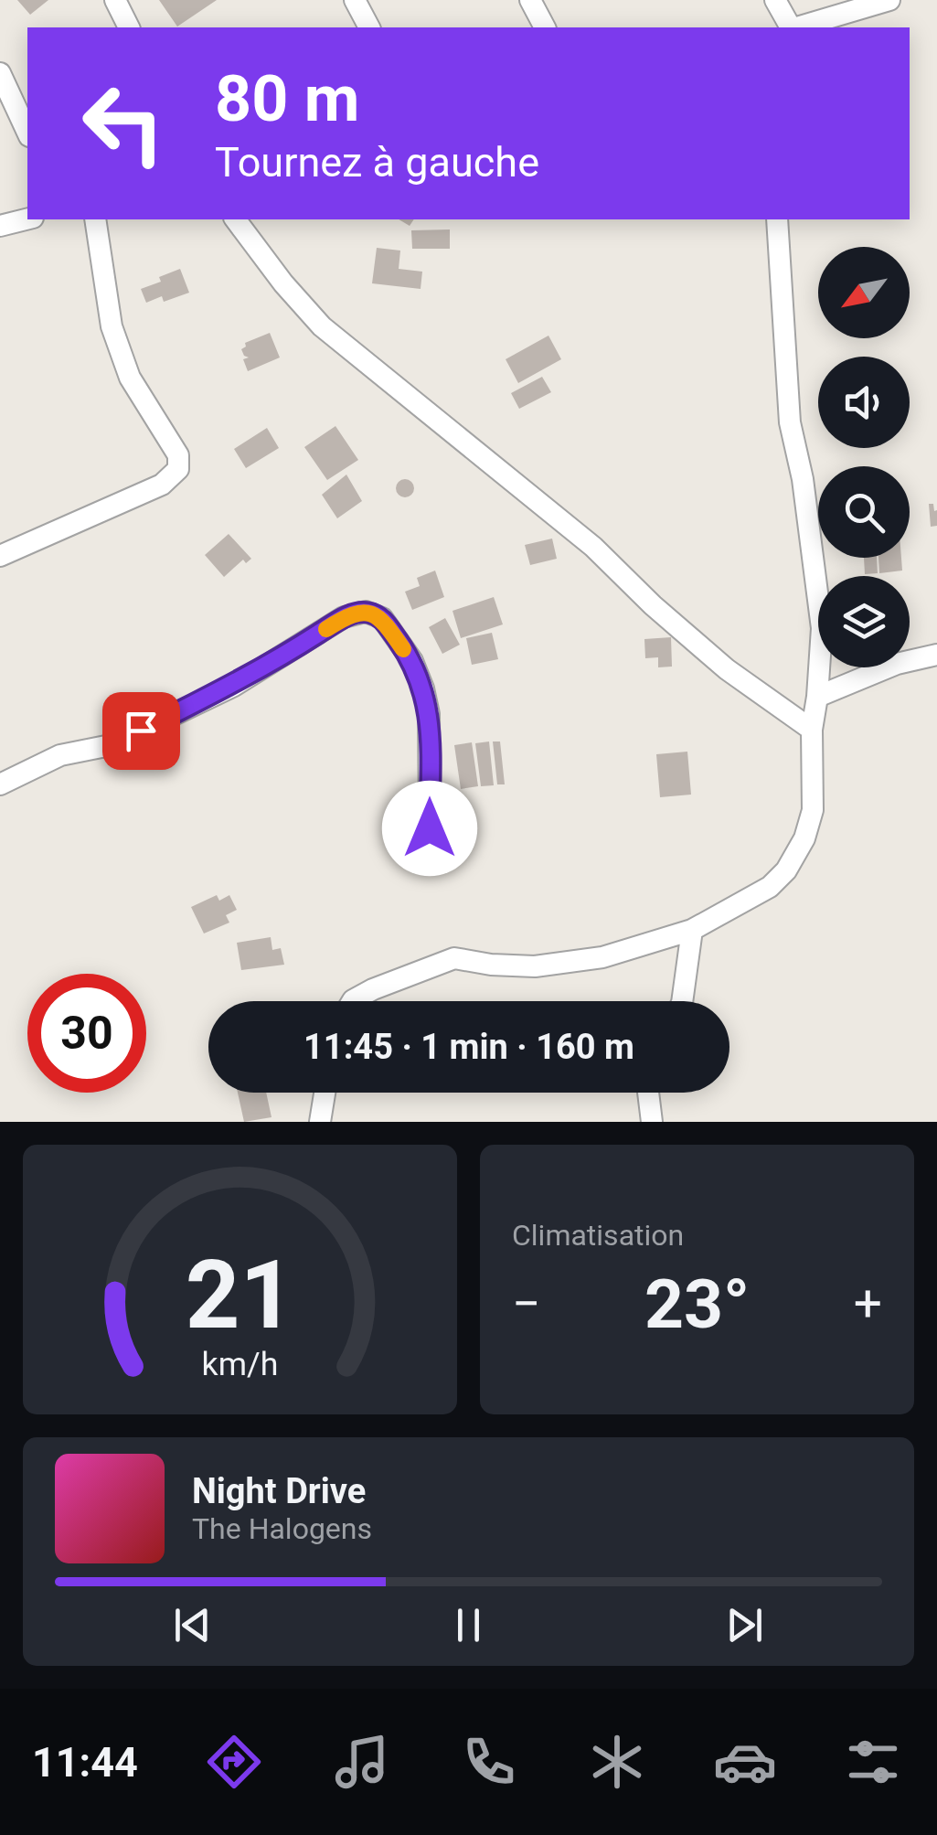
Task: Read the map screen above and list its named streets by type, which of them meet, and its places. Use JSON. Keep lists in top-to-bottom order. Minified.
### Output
{"north":"bottom left","page":{"turn":["80 m","Tournez à gauche"],"limit":"30","trip":"11:45 · 1 min · 160 m","tile":"Climatisation","heat":["−","23°","+"],"song":["Night Drive","The Halogens"],"tabs":"11:44","gauge":["21","km/h"]}}
